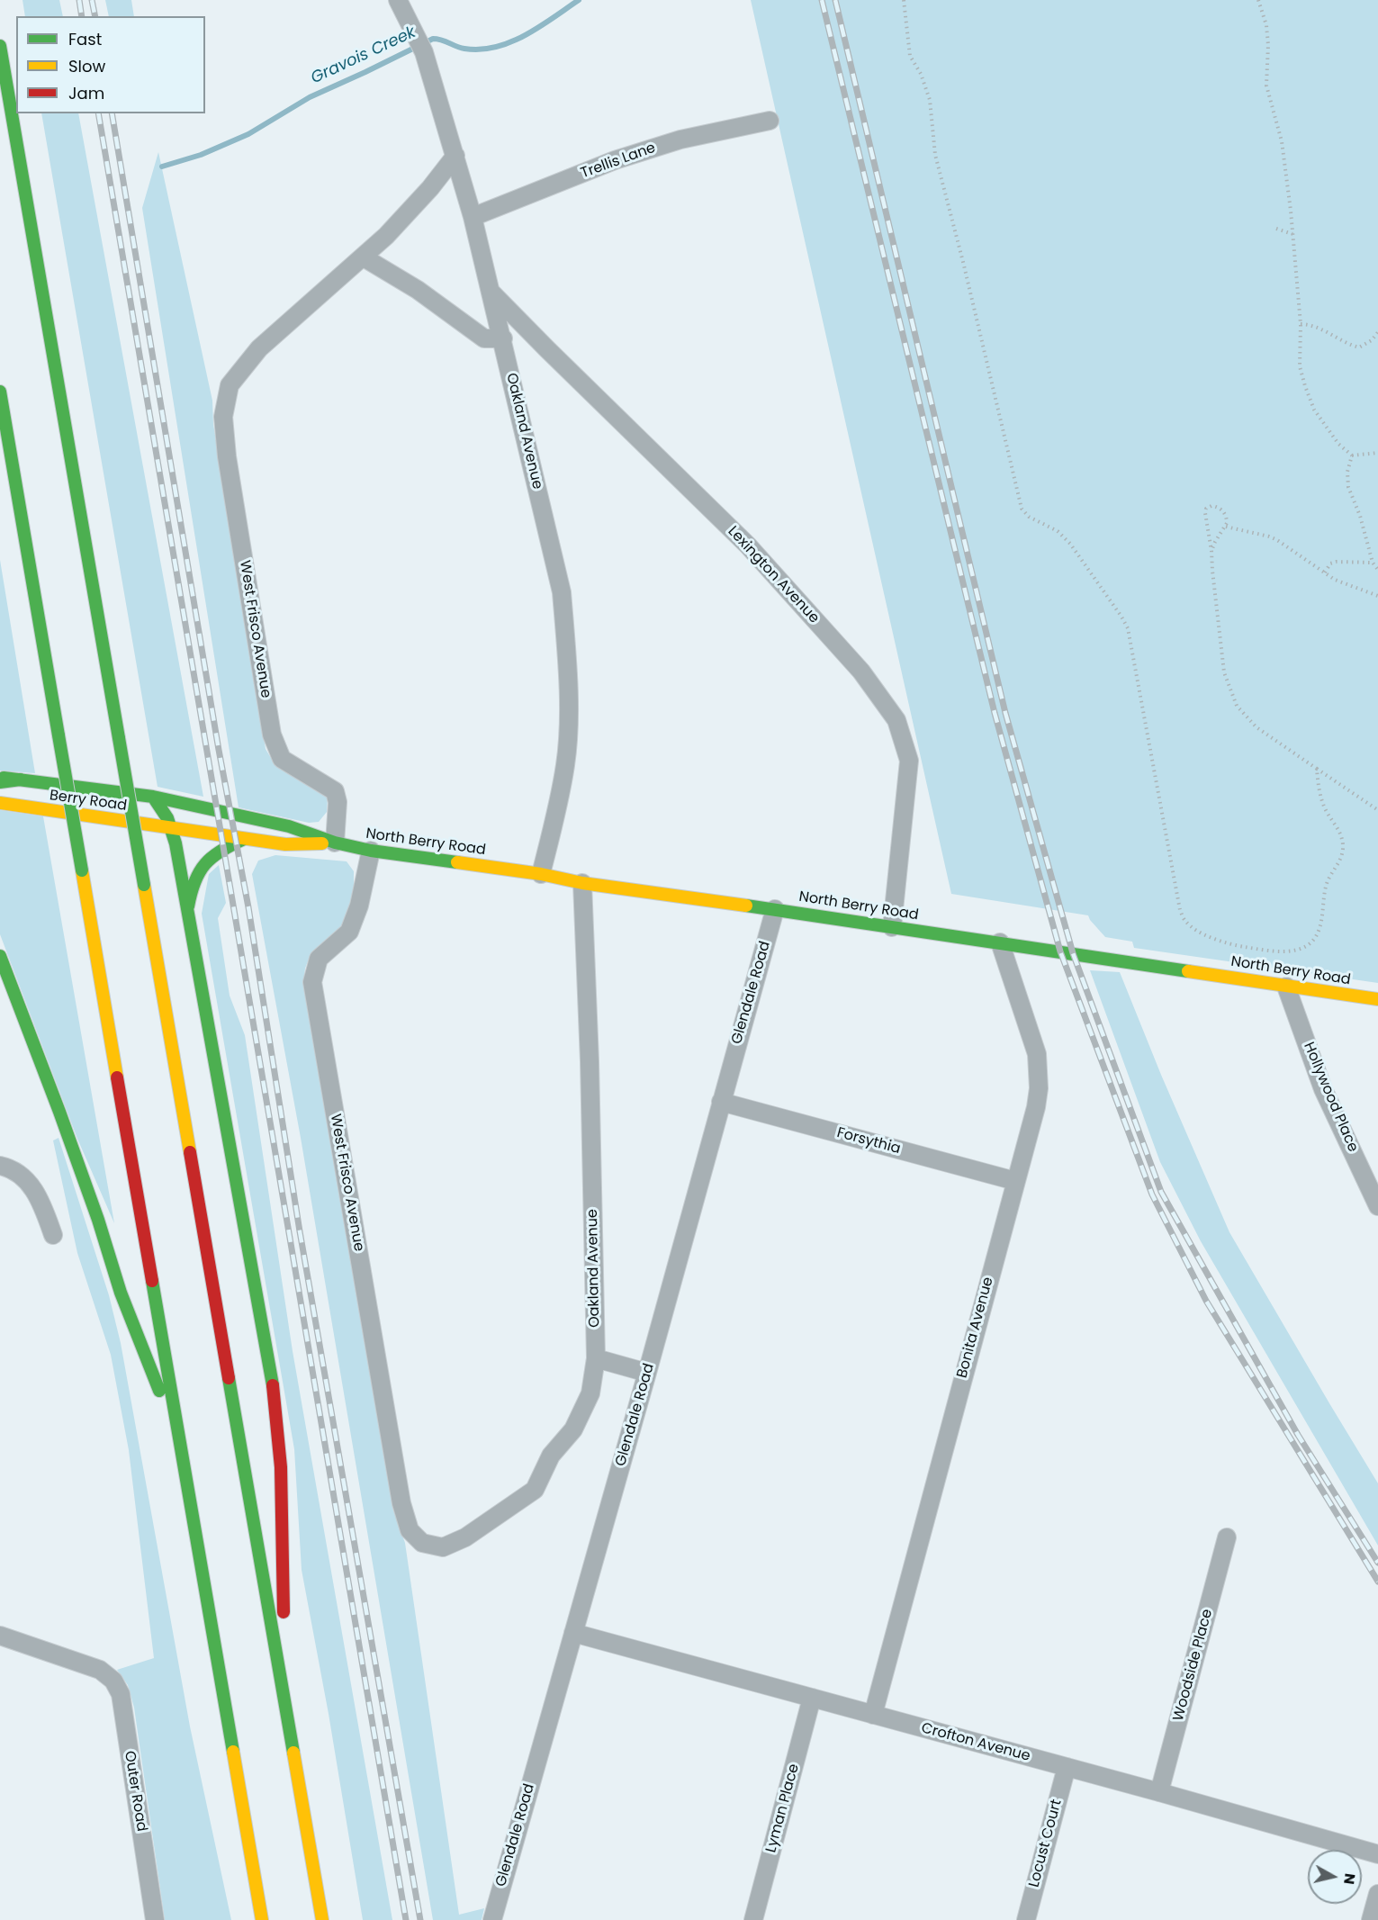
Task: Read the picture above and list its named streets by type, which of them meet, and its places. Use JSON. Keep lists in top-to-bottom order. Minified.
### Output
{"streets":{"main road":["Berry Road","North Berry Road"],"street":["Trellis Lane","Oakland Avenue","Lexington Avenue","West Frisco Avenue","Glendale Road","Hollywood Place","Forsythia","Bonita Avenue","Woodside Place","Crofton Avenue","Outer Road","Lyman Place","Locust Court"]},"crossings":[["Trellis Lane","Oakland Avenue"],["Oakland Avenue","Lexington Avenue"],["Oakland Avenue","West Frisco Avenue"],["Oakland Avenue","North Berry Road"],["Lexington Avenue","North Berry Road"],["West Frisco Avenue","North Berry Road"],["Berry Road","North Berry Road"],["North Berry Road","Glendale Road"],["North Berry Road","Hollywood Place"],["North Berry Road","Bonita Avenue"],["Glendale Road","Forsythia"],["Glendale Road","Crofton Avenue"],["Forsythia","Bonita Avenue"],["Bonita Avenue","Crofton Avenue"],["Woodside Place","Crofton Avenue"],["Crofton Avenue","Lyman Place"],["Crofton Avenue","Locust Court"]],"water":["Gravois Creek"],"legend":["Fast","Slow","Jam"],"north":"right"}
